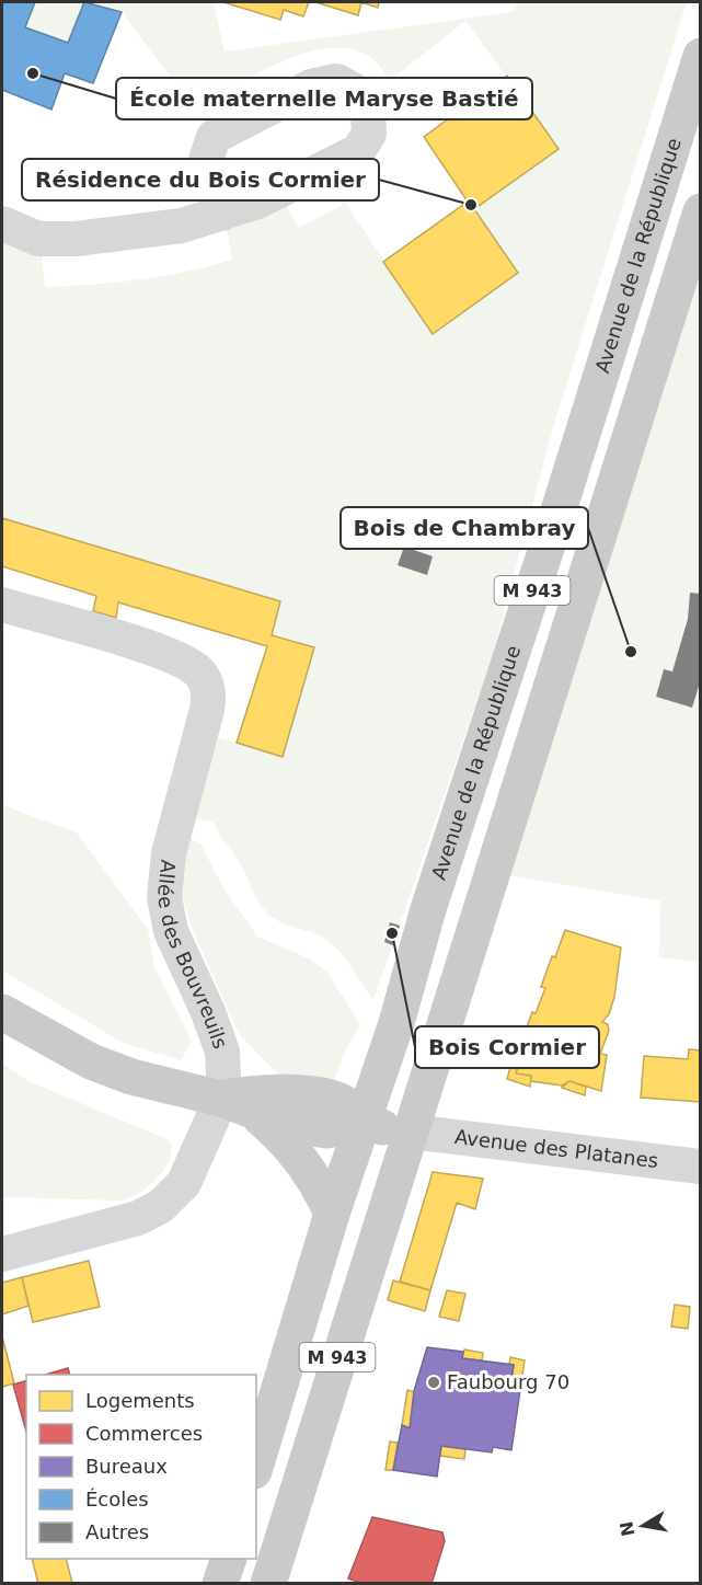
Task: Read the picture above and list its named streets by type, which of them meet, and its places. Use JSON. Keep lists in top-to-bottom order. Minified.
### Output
{"streets":{"main road":["Avenue de la République","M 943"],"street":["Allée des Bouvreuils","Avenue des Platanes"]},"crossings":[["M 943","Avenue des Platanes"]],"places":["École maternelle Maryse Bastié","Résidence du Bois Cormier","Bois de Chambray","Bois Cormier","Faubourg 70"],"legend":["Logements","Commerces","Bureaux","Écoles","Autres"],"north":"left"}
